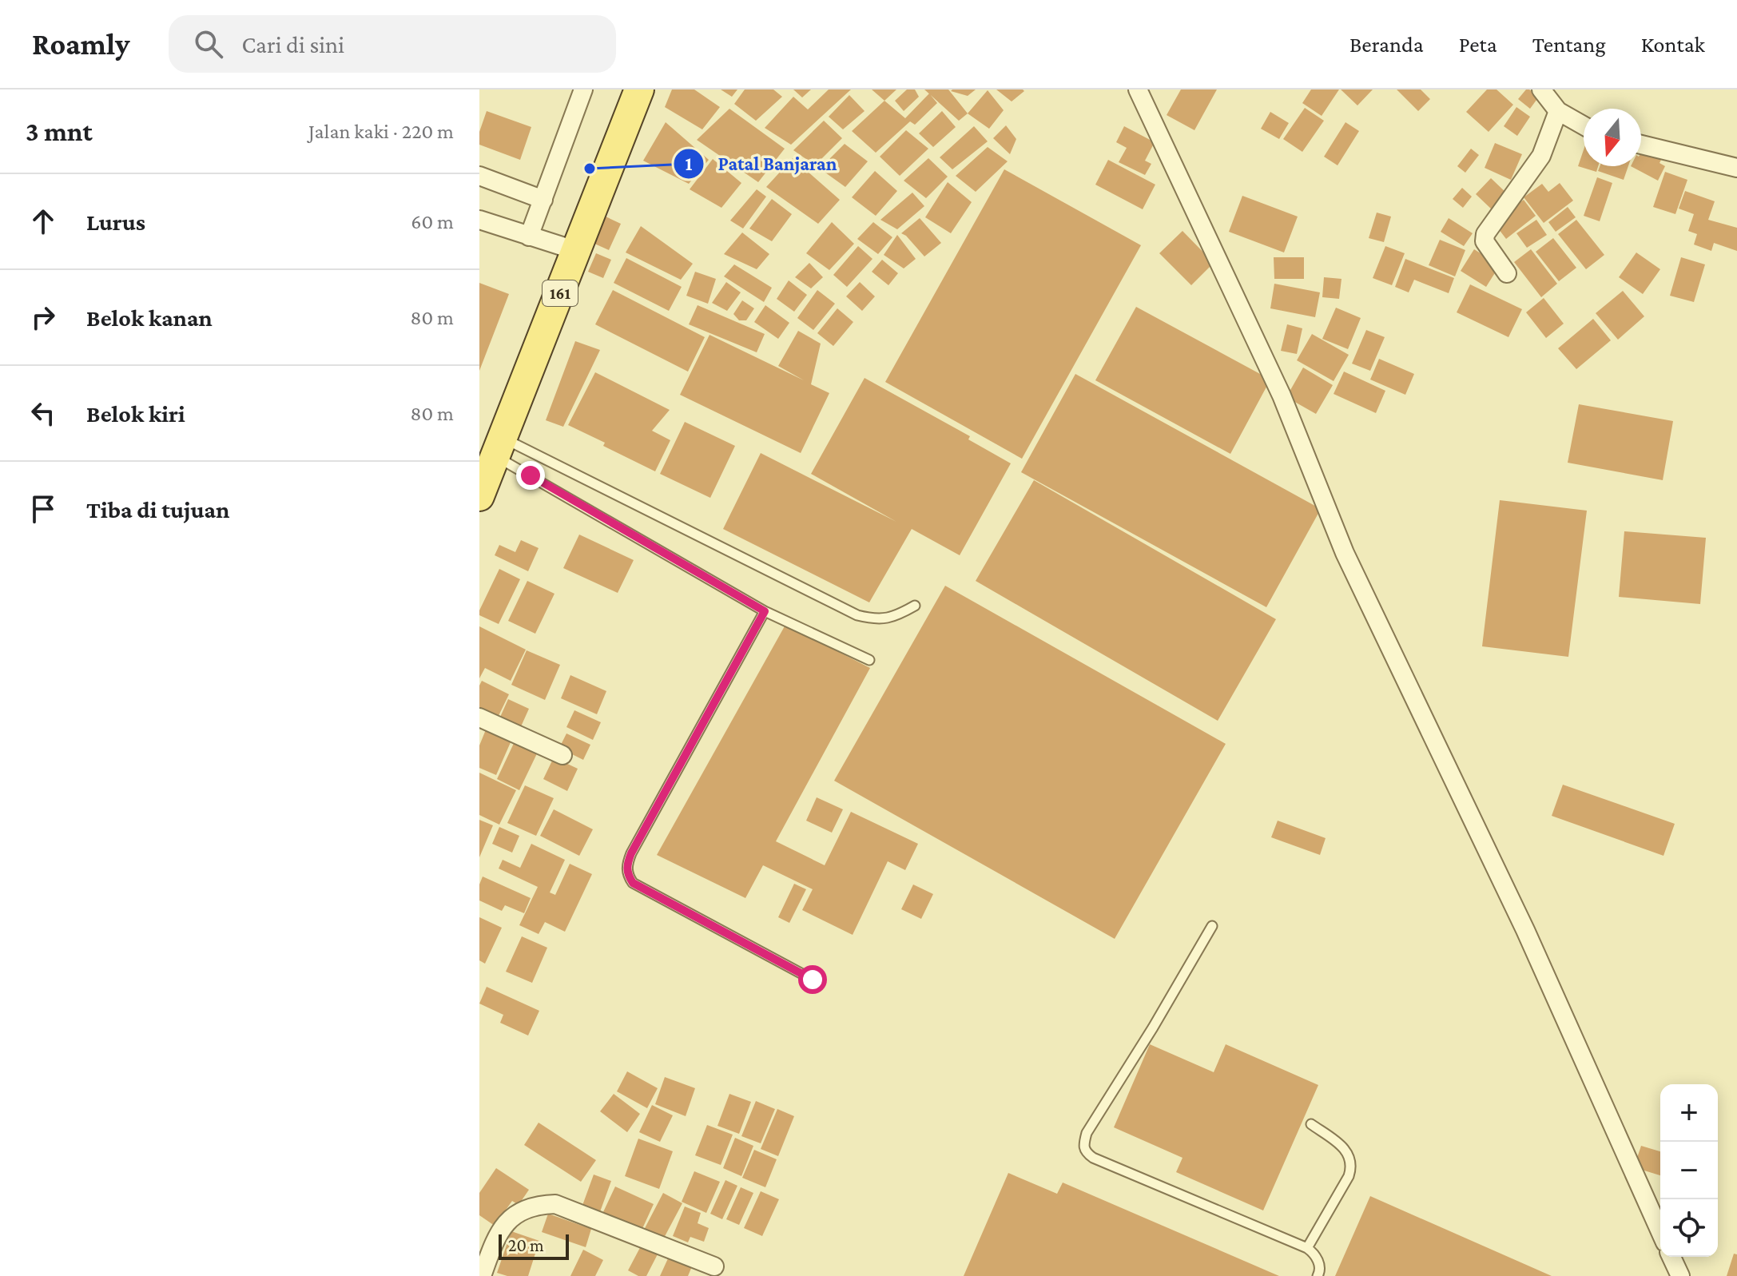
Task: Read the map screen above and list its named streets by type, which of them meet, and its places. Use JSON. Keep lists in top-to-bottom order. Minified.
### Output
{"streets":{"main road":["161"]},"places":["Patal Banjaran"],"scale_bar":"20 m","north":"bottom","page":{"header":"Roamly","search":"Cari di sini","nav":["Beranda","Peta","Tentang","Kontak"],"heading":["3 mnt","Jalan kaki · 220 m"],"list":[["Lurus","60 m"],["Belok kanan","80 m"],["Belok kiri","80 m"],"Tiba di tujuan"],"map_buttons":["+","−"],"scale":"20 m"}}
